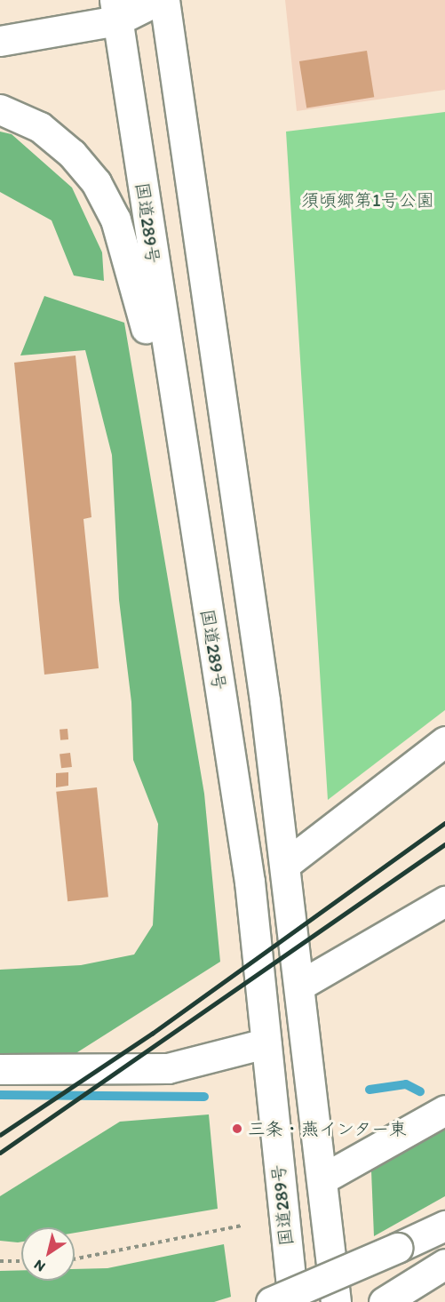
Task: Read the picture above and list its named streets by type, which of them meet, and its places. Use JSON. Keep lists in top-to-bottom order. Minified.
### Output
{"streets":{"main road":["国道289号"]},"parks":["須頃郷第1号公園"],"places":["三条・燕インター東"],"north":"bottom left"}
